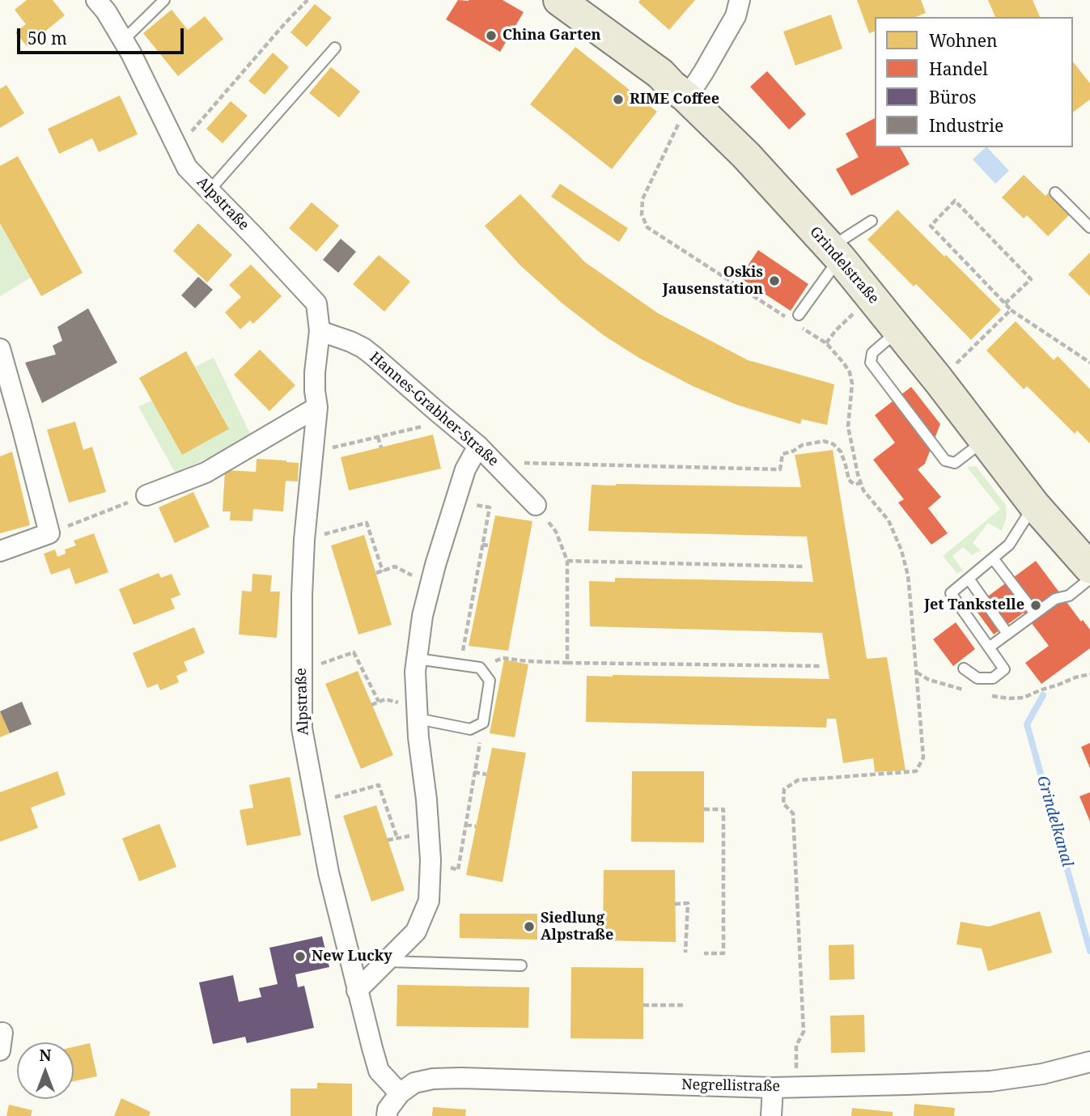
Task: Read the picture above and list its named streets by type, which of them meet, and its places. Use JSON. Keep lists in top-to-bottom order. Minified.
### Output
{"streets":{"main road":["Grindelstraße"],"street":["Alpstraße","Hannes-Grabher-Straße","Negrellistraße"]},"crossings":[["Alpstraße","Hannes-Grabher-Straße"],["Alpstraße","Negrellistraße"]],"water":["Grindelkanal"],"places":["China Garten","RIME Coffee","Oskis Jausenstation","Jet Tankstelle","Siedlung Alpstraße","New Lucky"],"legend":["Wohnen","Handel","Büros","Industrie"],"scale_bar":"50 m","north":"top"}
